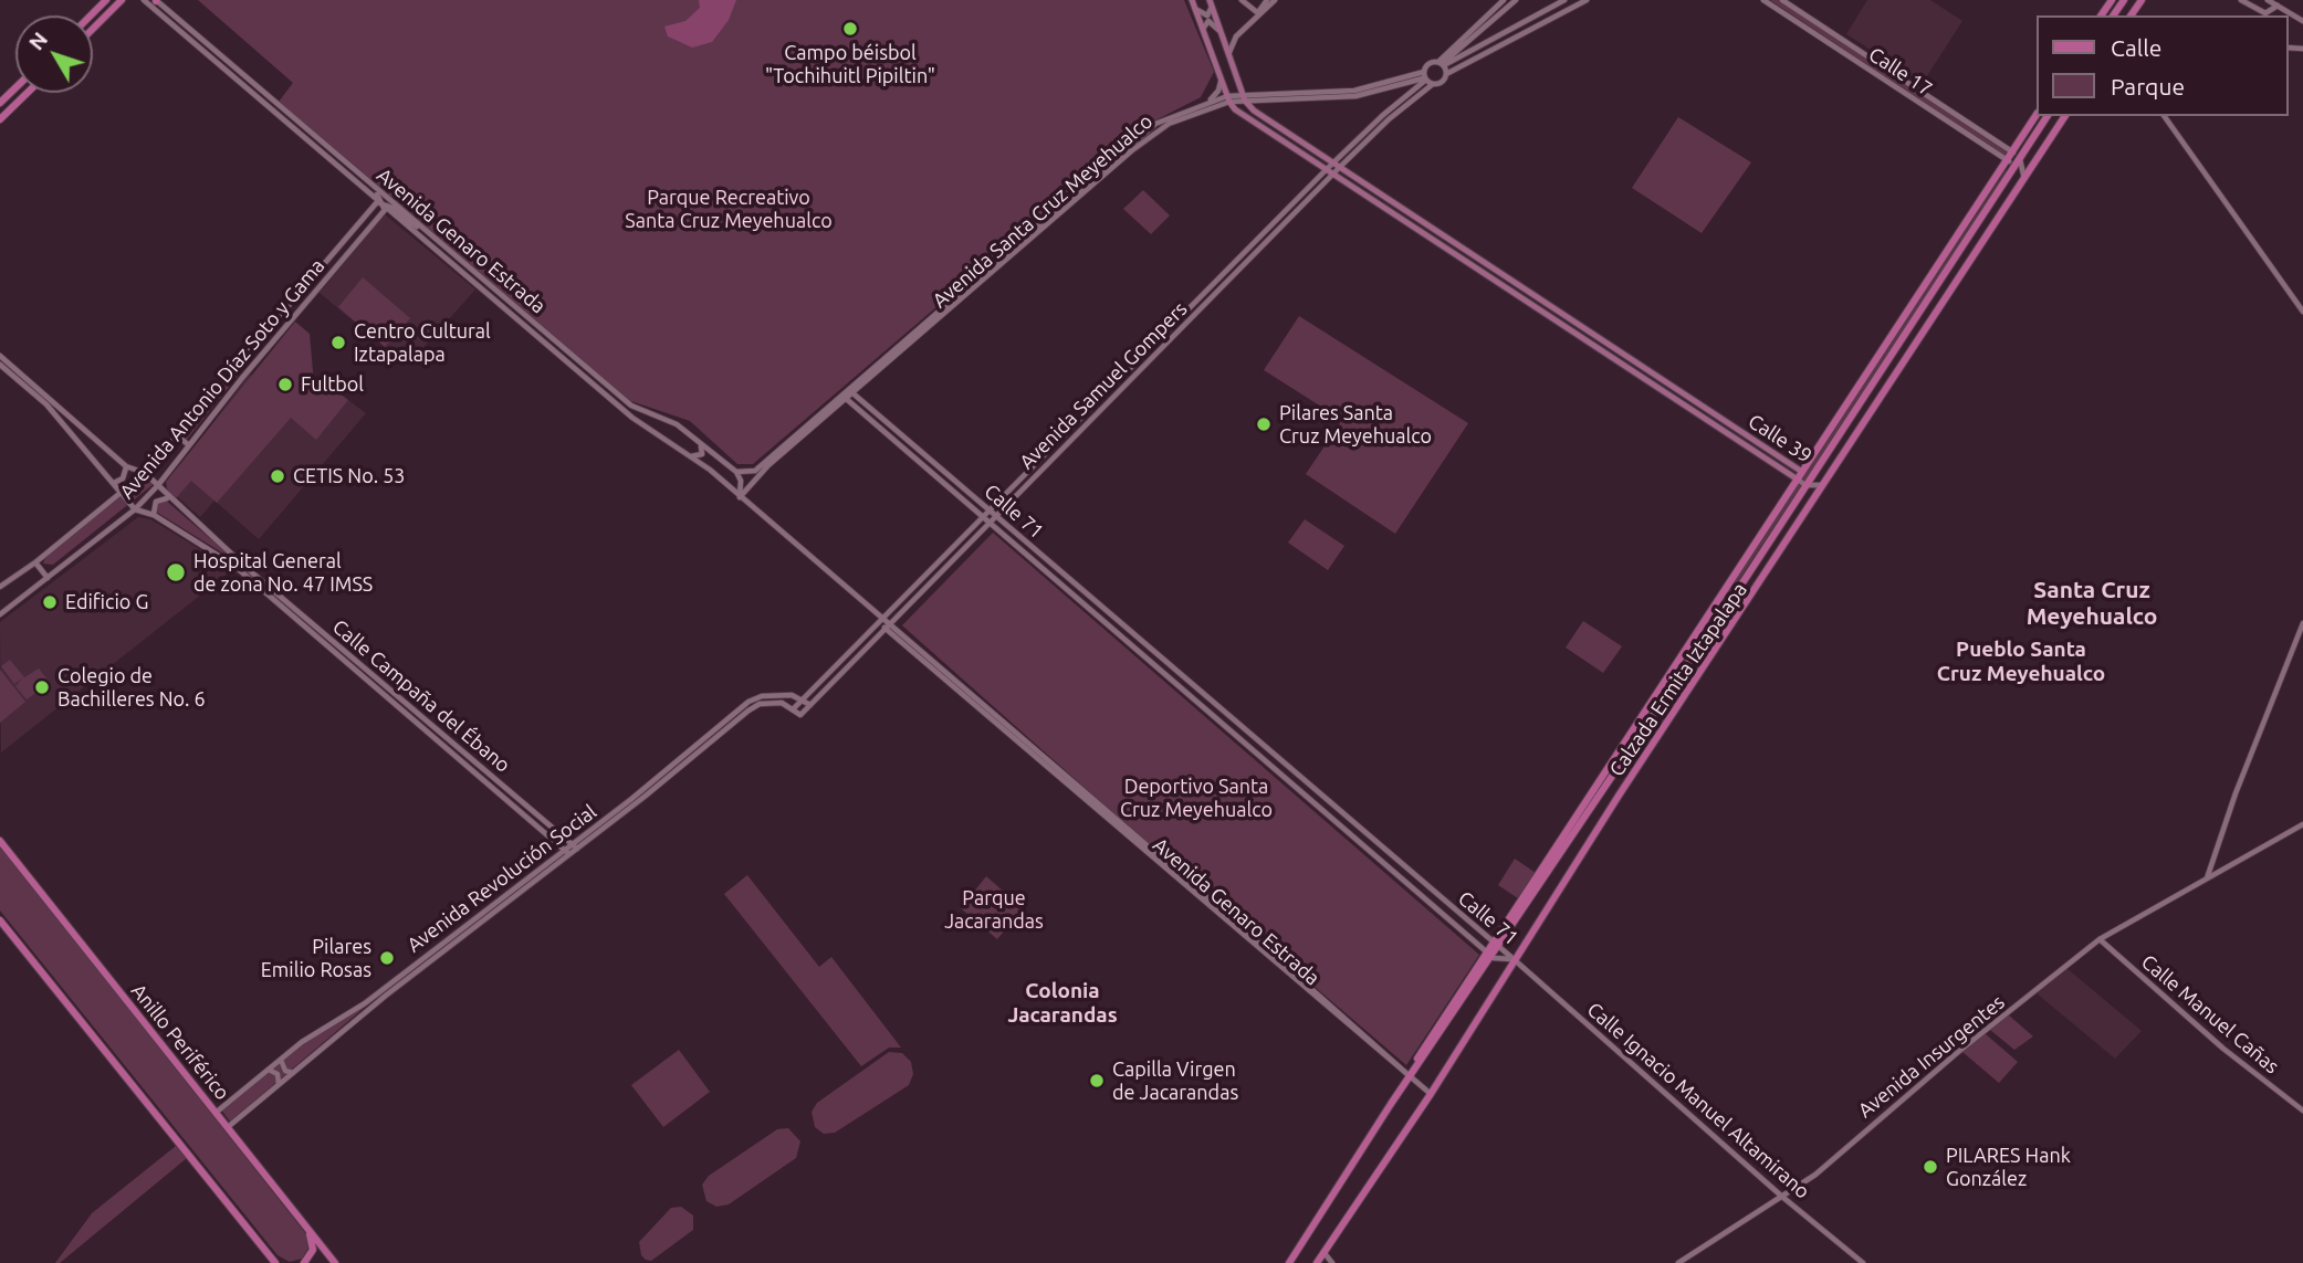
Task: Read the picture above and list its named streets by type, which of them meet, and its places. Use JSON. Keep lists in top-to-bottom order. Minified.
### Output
{"streets":{"main road":["Calle 39","Calzada Ermita Iztapalapa","Anillo Periférico"],"street":["Calle 17","Avenida Santa Cruz Meyehualco","Avenida Genaro Estrada","Avenida Antonio Díaz Soto y Gama","Avenida Samuel Gompers","Calle 71","Calle Campaña del Ébano","Avenida Revolución Social","Calle Manuel Cañas","Avenida Insurgentes","Calle Ignacio Manuel Altamirano"]},"crossings":[["Calle 17","Calzada Ermita Iztapalapa"],["Avenida Santa Cruz Meyehualco","Avenida Genaro Estrada"],["Avenida Santa Cruz Meyehualco","Avenida Samuel Gompers"],["Avenida Santa Cruz Meyehualco","Calle 39"],["Avenida Santa Cruz Meyehualco","Calle 71"],["Avenida Genaro Estrada","Avenida Antonio Díaz Soto y Gama"],["Avenida Genaro Estrada","Avenida Samuel Gompers"],["Avenida Genaro Estrada","Calzada Ermita Iztapalapa"],["Avenida Antonio Díaz Soto y Gama","Calle Campaña del Ébano"],["Avenida Samuel Gompers","Calle 39"],["Avenida Samuel Gompers","Calle 71"],["Avenida Samuel Gompers","Avenida Revolución Social"],["Calle 39","Calzada Ermita Iztapalapa"],["Calle 71","Calzada Ermita Iztapalapa"],["Calle 71","Calle Ignacio Manuel Altamirano"],["Calzada Ermita Iztapalapa","Calle Ignacio Manuel Altamirano"],["Calle Campaña del Ébano","Avenida Revolución Social"],["Avenida Revolución Social","Anillo Periférico"],["Calle Manuel Cañas","Avenida Insurgentes"],["Avenida Insurgentes","Calle Ignacio Manuel Altamirano"]],"districts":["Santa Cruz Meyehualco","Pueblo Santa Cruz Meyehualco","Colonia Jacarandas"],"parks":["Parque Recreativo Santa Cruz Meyehualco","Deportivo Santa Cruz Meyehualco","Parque Jacarandas"],"places":["Campo béisbol \"Tochihuitl Pipiltin\"","Centro Cultural Iztapalapa","Fultbol","Pilares Santa Cruz Meyehualco","CETIS No. 53","Hospital General de zona No. 47 IMSS","Edificio G","Colegio de Bachilleres No. 6","Pilares Emilio Rosas","Capilla Virgen de Jacarandas","PILARES Hank González"],"legend":["Calle","Parque"],"north":"top left"}
